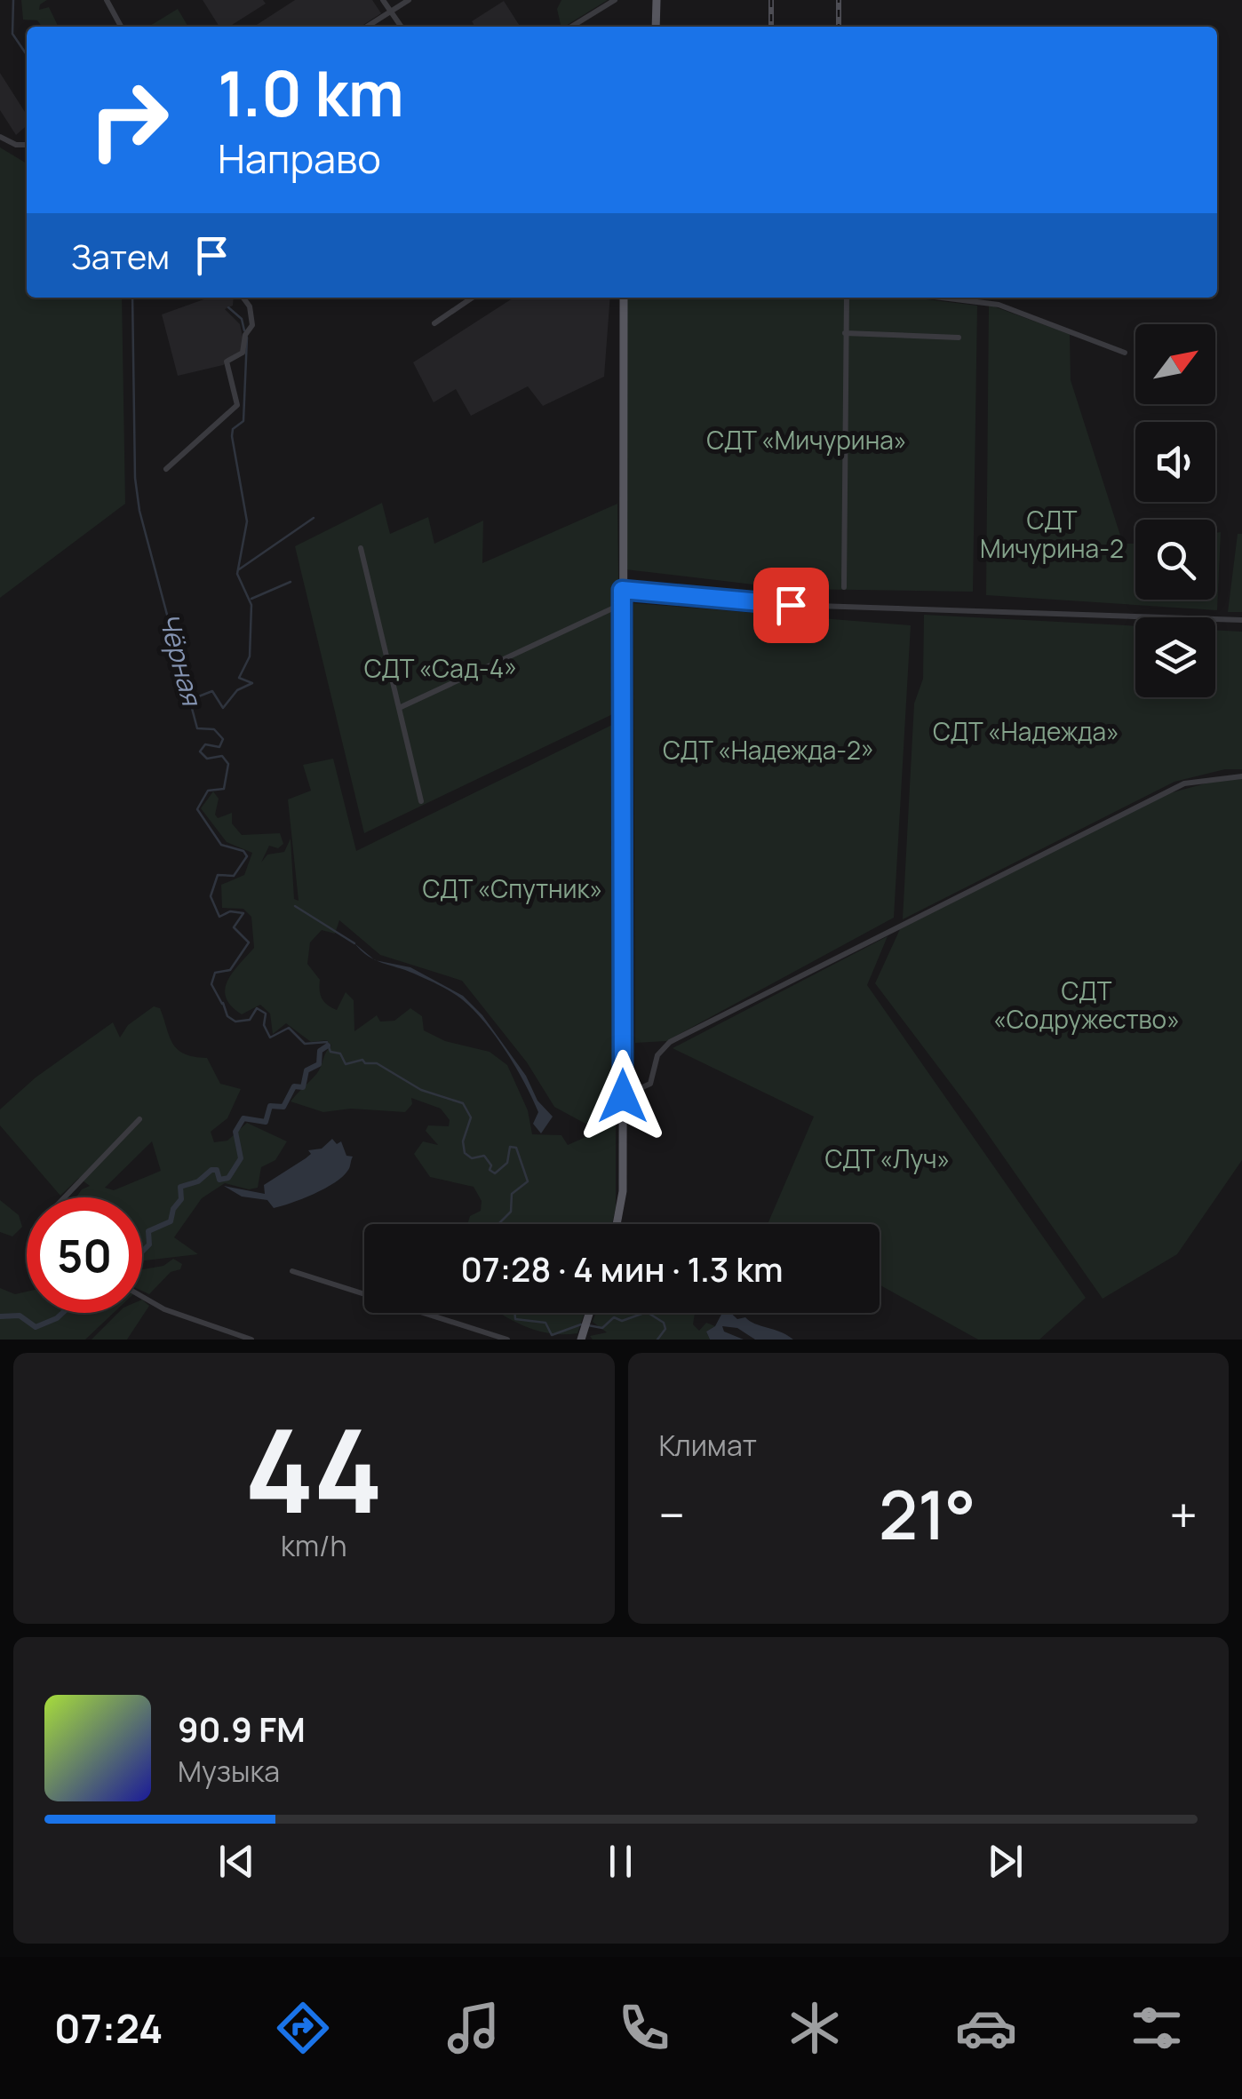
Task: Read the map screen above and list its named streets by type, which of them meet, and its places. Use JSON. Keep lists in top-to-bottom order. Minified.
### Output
{"water":["Чёрная"],"parks":["СДТ «Мичурина»","СДТ Мичурина-2","СДТ «Сад-4»","СДТ «Надежда»","СДТ «Надежда-2»","СДТ «Спутник»","СДТ «Содружество»","СДТ «Луч»"],"north":"top right","page":{"turn":["1.0 km","Направо"],"then":"Затем","limit":"50","trip":"07:28 · 4 мин · 1.3 km","tile":[["44","km/h"],"Климат"],"heat":["−","21°","+"],"song":["90.9 FM","Музыка"],"tabs":"07:24"}}
